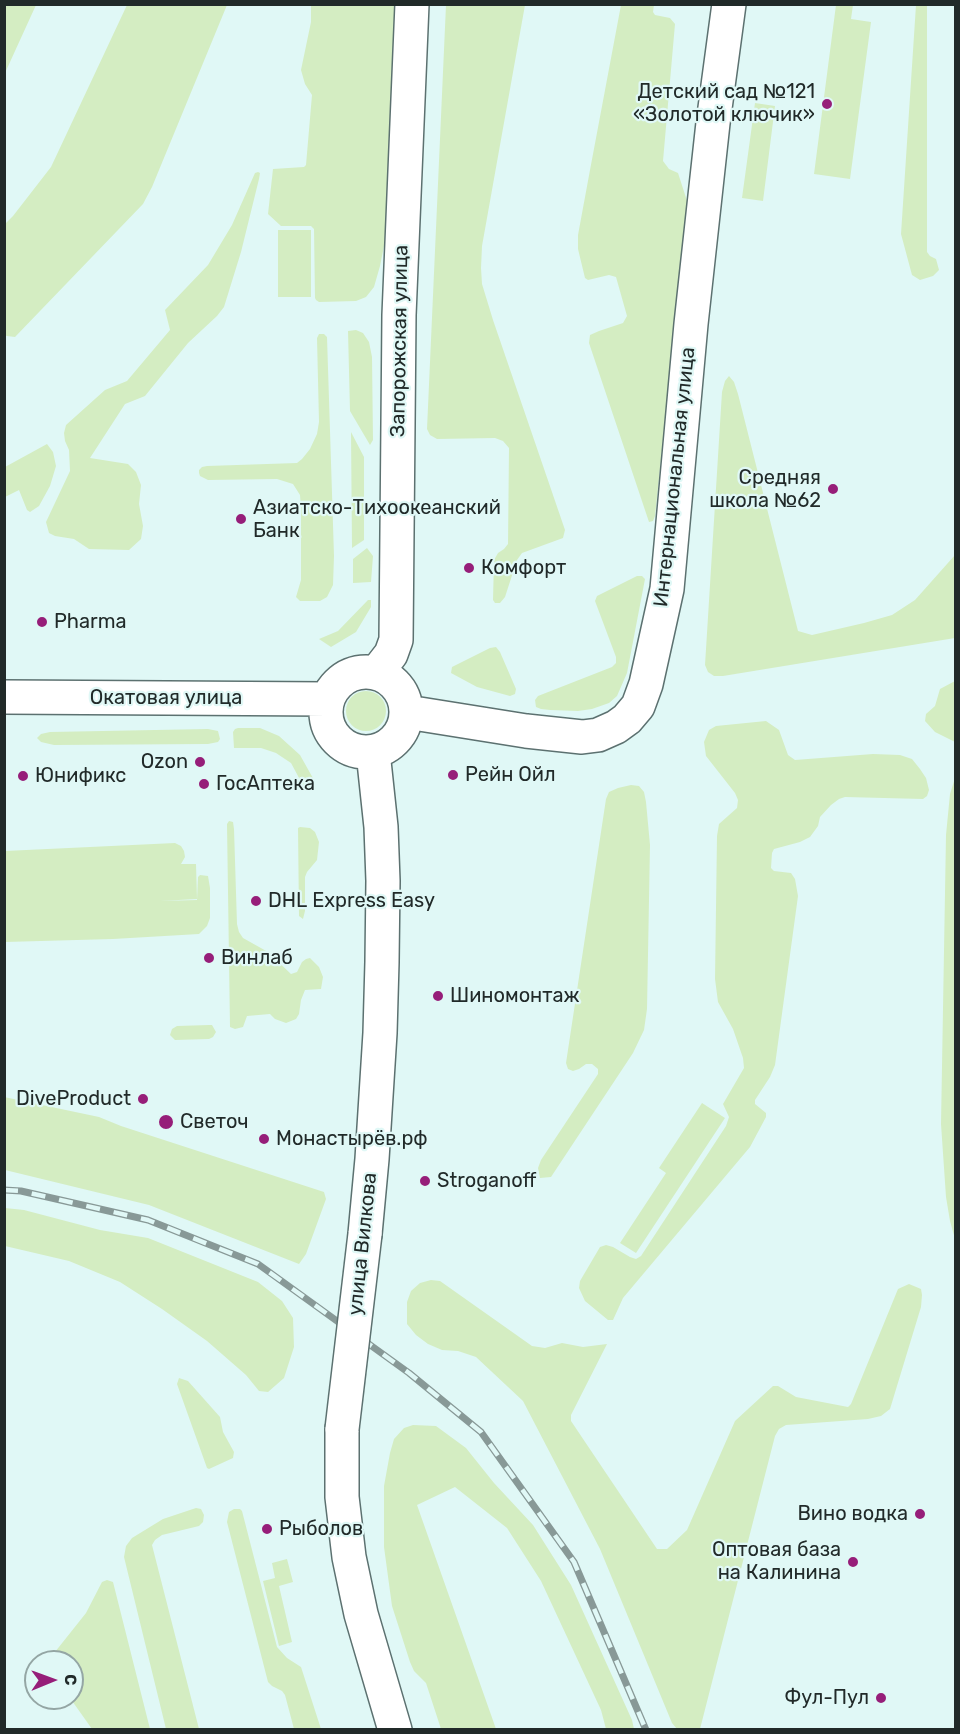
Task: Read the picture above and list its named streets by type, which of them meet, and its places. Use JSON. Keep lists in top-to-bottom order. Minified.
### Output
{"streets":{"main road":["Запорожская улица","Интернациональная улица","Окатовая улица","улица Вилкова"]},"crossings":[["Запорожская улица","Интернациональная улица"],["Запорожская улица","Окатовая улица"],["Запорожская улица","улица Вилкова"],["Интернациональная улица","Окатовая улица"],["Интернациональная улица","улица Вилкова"],["Окатовая улица","улица Вилкова"]],"places":["Детский сад №121 «Золотой ключик»","Средняя школа №62","Азиатско-Тихоокеанский Банк","Комфорт","Pharma","Ozon","Рейн Ойл","Юнификс","ГосАптека","DHL Express Easy","Винлаб","Шиномонтаж","DiveProduct","Светоч","Монастырёв.рф","Stroganoff","Вино водка","Рыболов","Оптовая база на Калинина","Фул-Пул"],"north":"right"}
